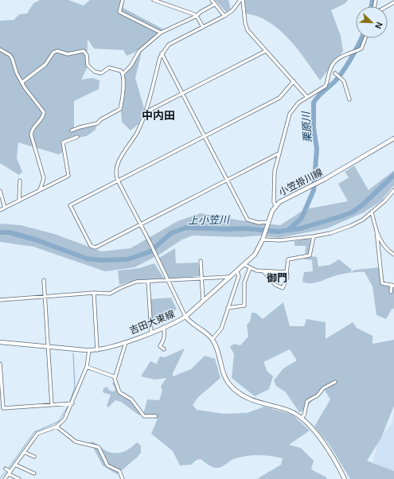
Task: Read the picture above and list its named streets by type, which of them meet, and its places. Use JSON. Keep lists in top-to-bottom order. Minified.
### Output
{"streets":{"main road":["小笠掛川線","吉田大東線"]},"crossings":[["小笠掛川線","吉田大東線"]],"districts":["中内田","御門"],"water":["栗原川","上小笠川"],"north":"bottom right"}
